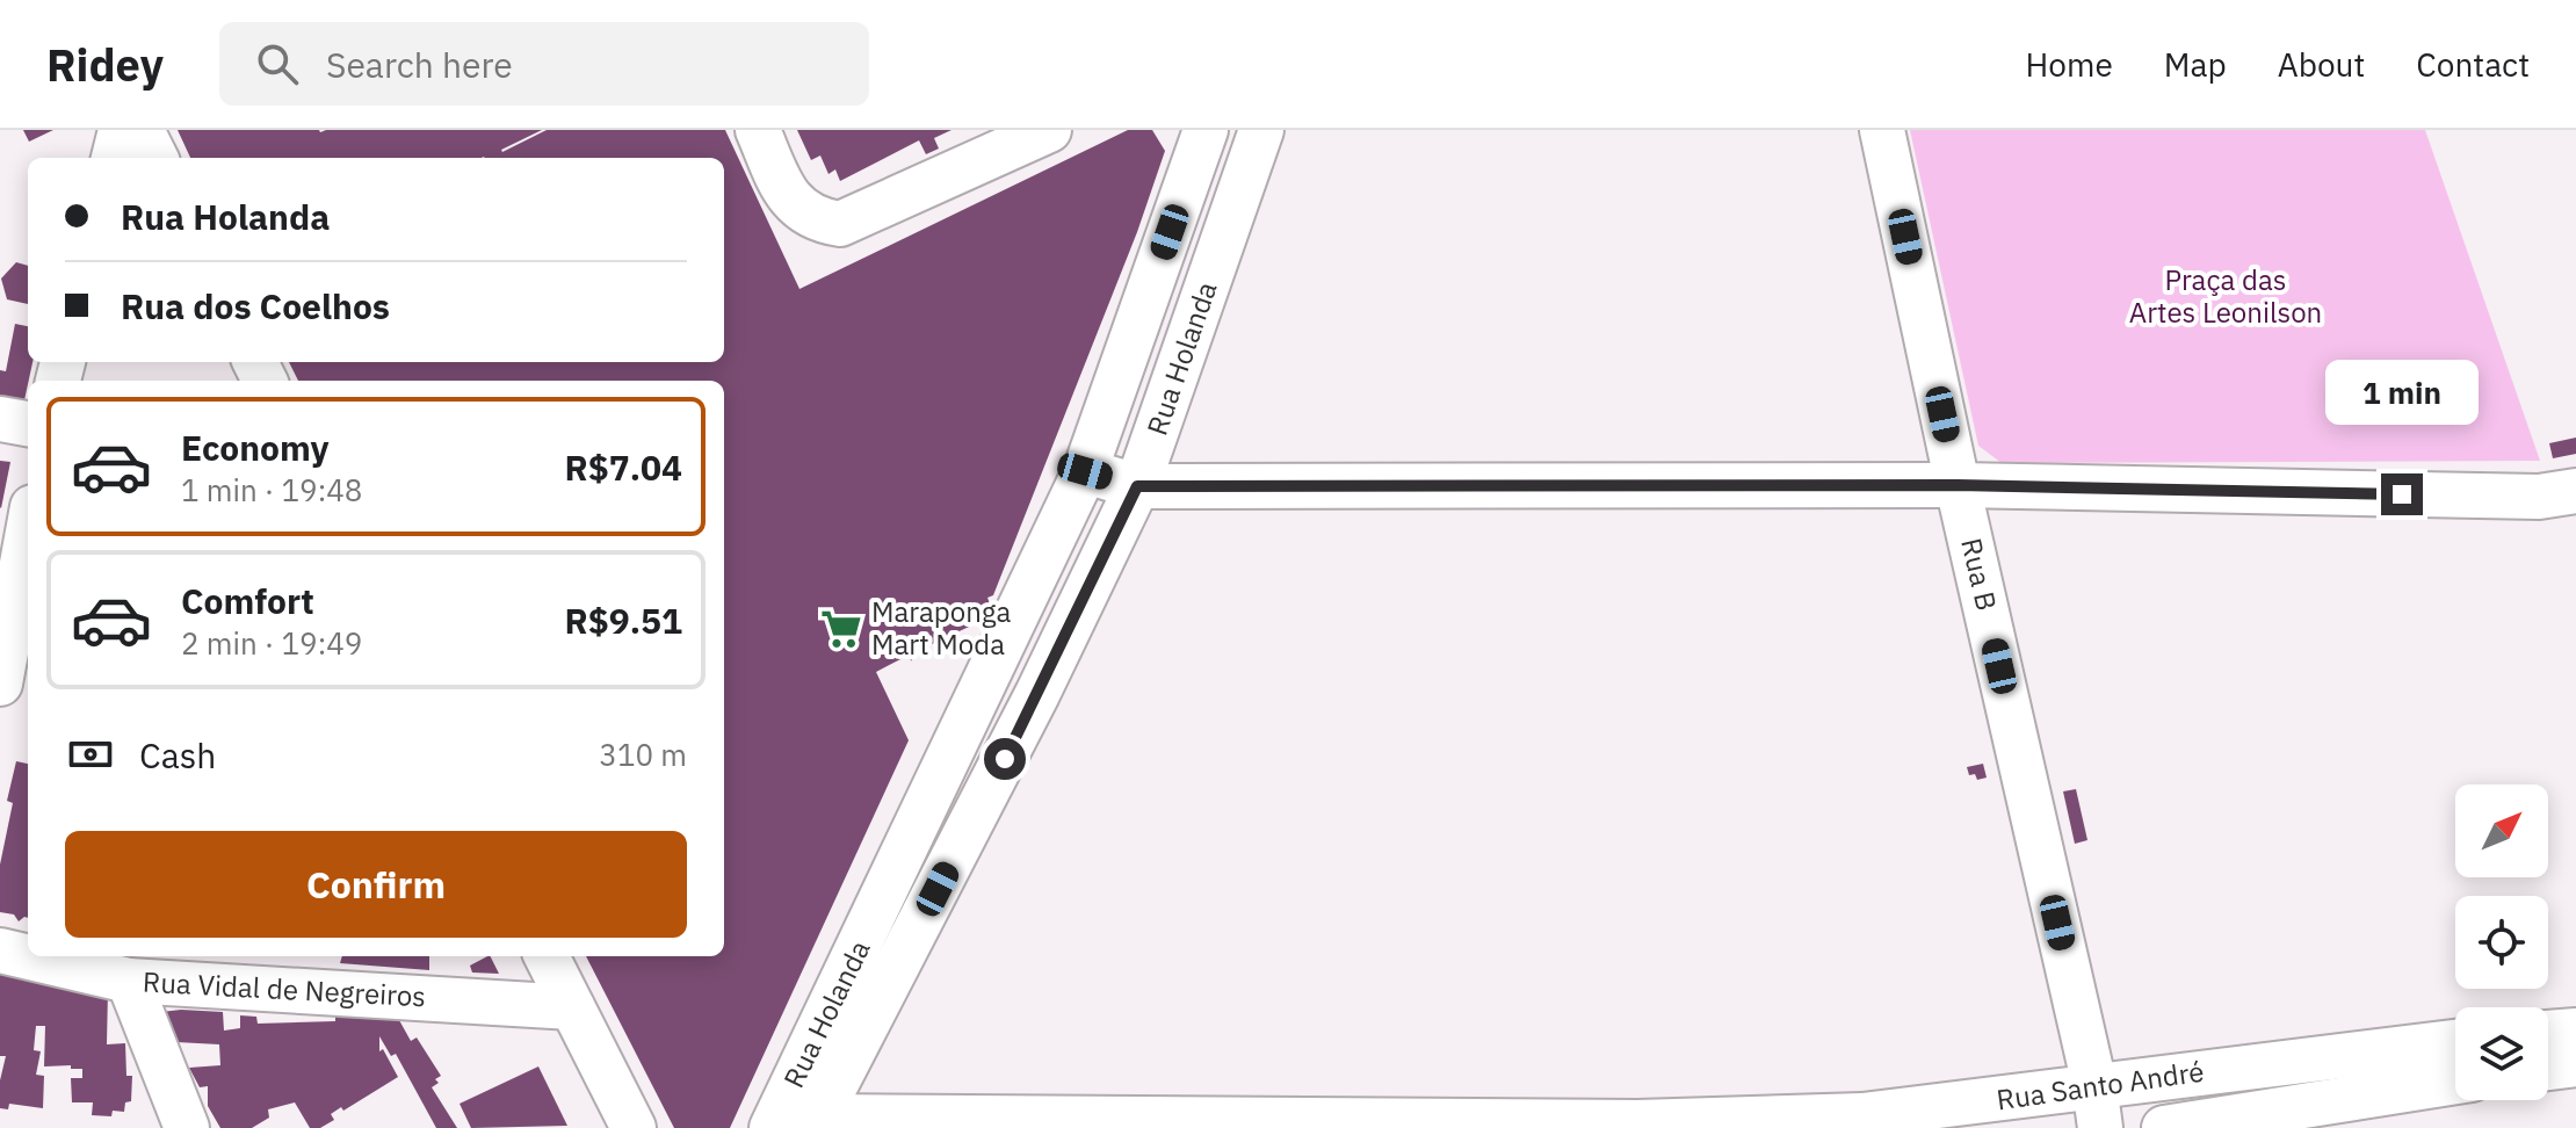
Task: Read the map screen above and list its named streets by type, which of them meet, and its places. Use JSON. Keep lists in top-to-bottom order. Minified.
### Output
{"streets":{"street":["Rua Holanda","Rua B","Rua Vidal de Negreiros","Rua Santo André"]},"crossings":[["Rua Holanda","Rua Santo André"],["Rua B","Rua Santo André"]],"parks":["Praça das Artes Leonilson"],"places":{"supermarket":["Maraponga Mart Moda"]},"north":"top right","page":{"header":"Ridey","search":"Search here","nav":["Home","Map","About","Contact"],"banner":["Rua Holanda","Rua dos Coelhos"],"bubble":"1 min","list":[{"name":"Economy","note":"1 min · 19:48","value":"R$7.04"},{"name":"Comfort","note":"2 min · 19:49","value":"R$9.51"}],"pay":["Cash","310 m"],"buttons":"Confirm"}}
